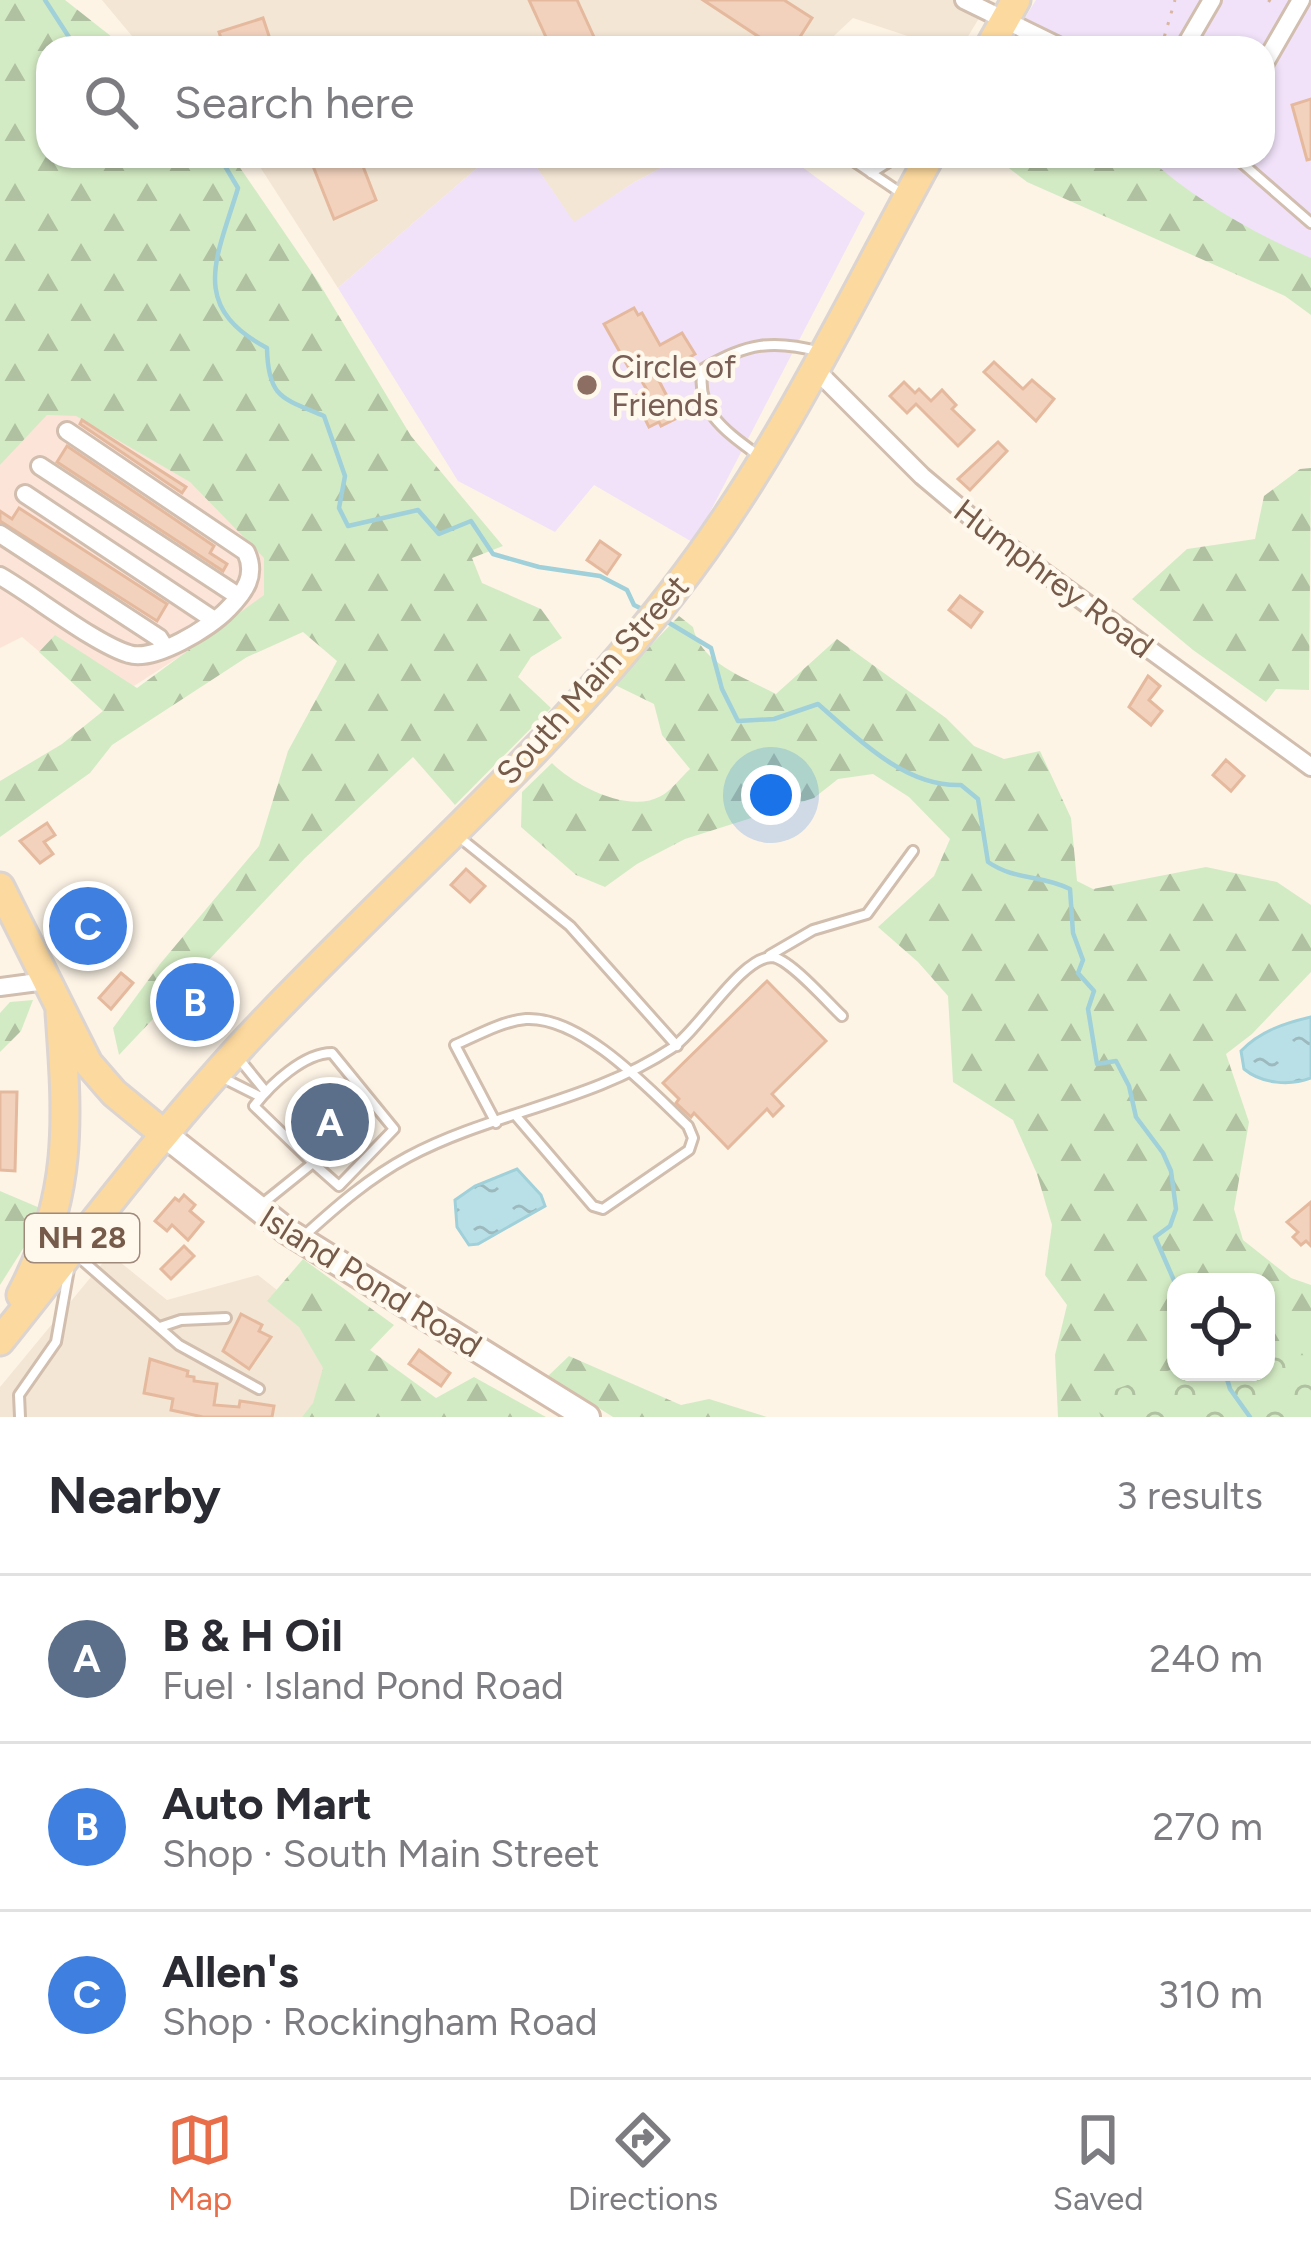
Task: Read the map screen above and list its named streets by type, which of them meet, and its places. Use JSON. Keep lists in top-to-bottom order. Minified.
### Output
{"streets":{"main road":["South Main Street","NH 28"],"street":["Humphrey Road","Island Pond Road"]},"crossings":[["Humphrey Road","South Main Street"],["South Main Street","NH 28"],["South Main Street","Island Pond Road"],["NH 28","Island Pond Road"]],"places":["Circle of Friends"],"page":{"search":"Search here","pins":["C","B","A"],"heading":["Nearby","3 results"],"list":[{"mark":"A","name":"B & H Oil","note":"Fuel · Island Pond Road","value":"240 m"},{"mark":"B","name":"Auto Mart","note":"Shop · South Main Street","value":"270 m"},{"mark":"C","name":"Allen's","note":"Shop · Rockingham Road","value":"310 m"}],"nav":["Map","Directions","Saved"]}}
